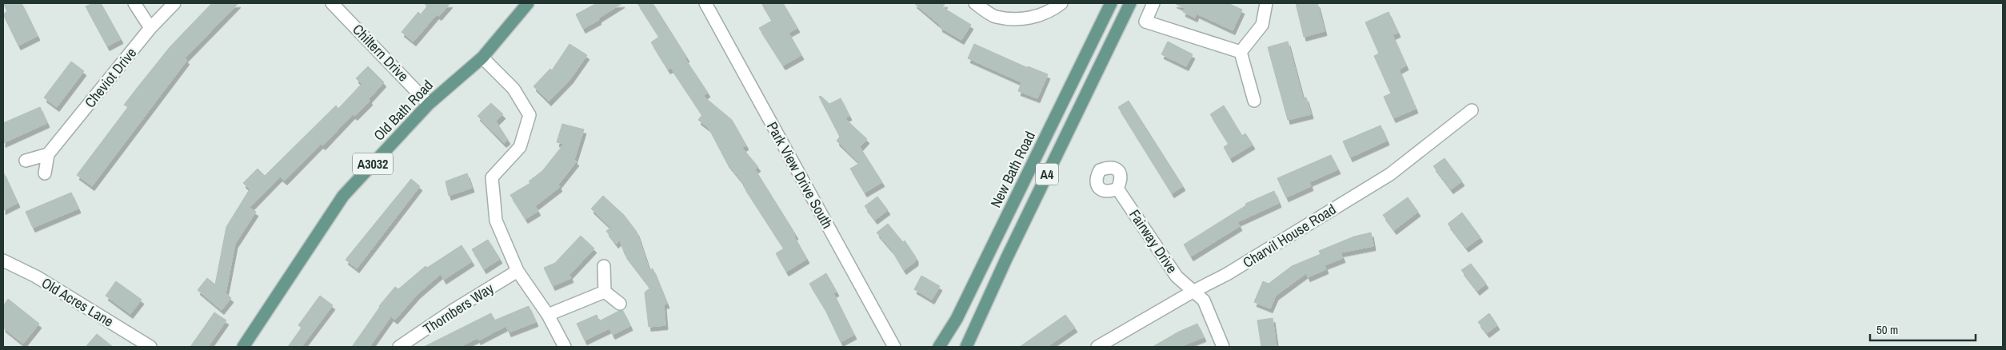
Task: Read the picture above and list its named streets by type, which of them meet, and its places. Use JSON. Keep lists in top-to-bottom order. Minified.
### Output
{"streets":{"main road":["Old Bath Road","A3032","New Bath Road","A4"],"street":["Chiltern Drive","Cheviot Drive","Park View Drive South","Charvil House Road","Fairway Drive","Old Acres Lane","Thornbers Way"]},"crossings":[["Chiltern Drive","Old Bath Road"],["Charvil House Road","Fairway Drive"]],"scale_bar":"50 m"}
